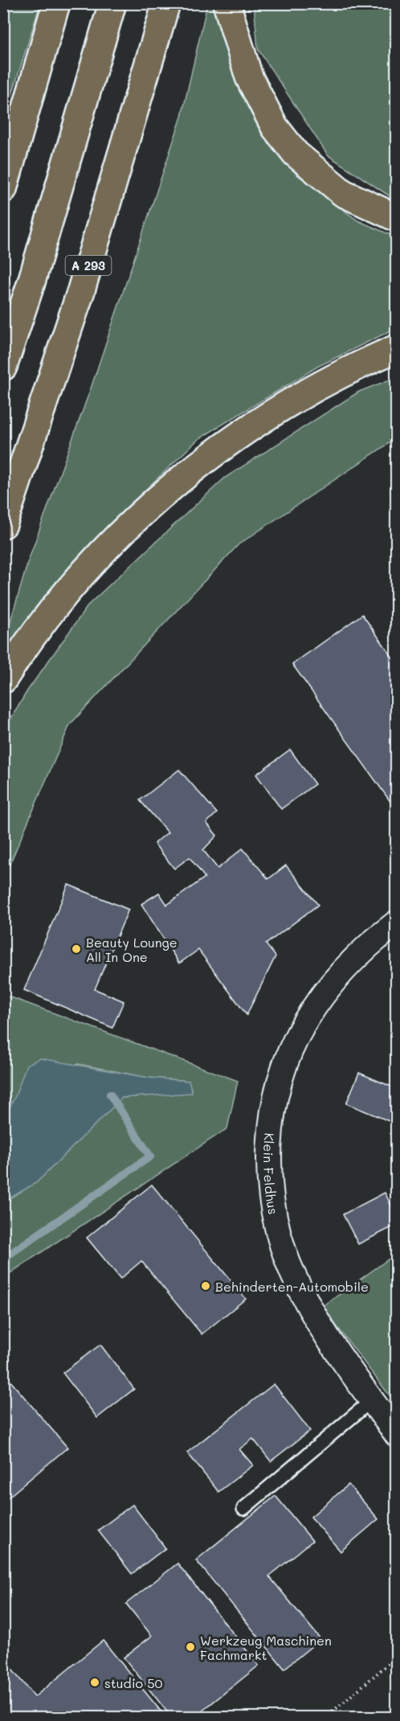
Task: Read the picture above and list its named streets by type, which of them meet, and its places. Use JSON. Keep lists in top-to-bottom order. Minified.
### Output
{"streets":{"highway":["A 293"],"street":["Klein Feldhus"]},"places":["Beauty Lounge All In One","Behinderten-Automobile","Werkzeug Maschinen Fachmarkt","studio 50"]}
